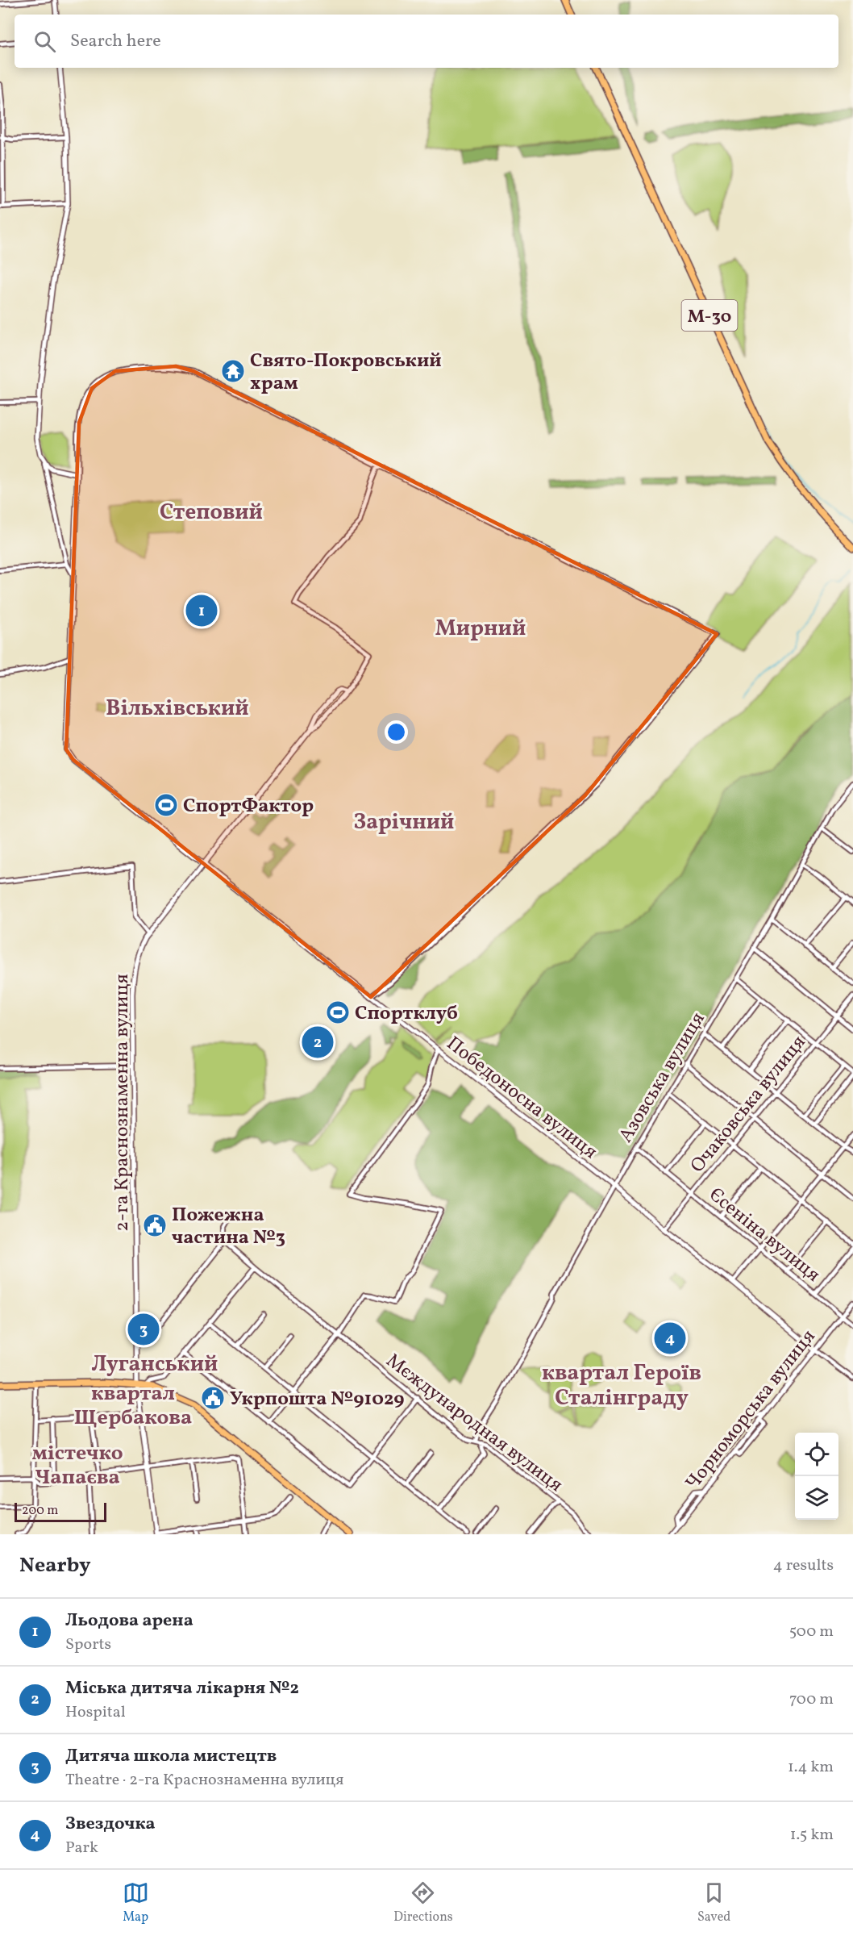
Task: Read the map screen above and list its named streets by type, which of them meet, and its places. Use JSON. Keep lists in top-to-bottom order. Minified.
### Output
{"streets":{"main road":["М-30"],"street":["Азовська вулиця","Победоносна вулиця","2-га Краснознаменна вулиця","Очаковська вулиця","Єсеніна вулиця","Чорноморська вулиця","Мєждународная вулиця"]},"crossings":[["Азовська вулиця","Победоносна вулиця"],["Азовська вулиця","Єсеніна вулиця"],["Азовська вулиця","Мєждународная вулиця"],["Победоносна вулиця","2-га Краснознаменна вулиця"],["Победоносна вулиця","Очаковська вулиця"],["Победоносна вулиця","Чорноморська вулиця"],["Очаковська вулиця","Єсеніна вулиця"],["Єсеніна вулиця","Чорноморська вулиця"]],"districts":["Степовий","Мирний","Вільхівський","Зарічний","Луганський","квартал Героїв Сталінграду","квартал Щербакова","містечко Чапаєва"],"places":{"temple":["Свято-Покровський храм"],"sports":["СпортФактор","Спортклуб"],"public building":["Пожежна частина №3","Укрпошта №91029"]},"scale_bar":"200 m","page":{"search":"Search here","pins":["1","2","3","4"],"scale":"200 m","heading":["Nearby","4 results"],"list":[{"mark":"1","name":"Льодова арена","note":"Sports","value":"500 m"},{"mark":"2","name":"Міська дитяча лікарня №2","note":"Hospital","value":"700 m"},{"mark":"3","name":"Дитяча школа мистецтв","note":"Theatre · 2-га Краснознаменна вулиця","value":"1.4 km"},{"mark":"4","name":"Звездочка","note":"Park","value":"1.5 km"}],"nav":["Map","Directions","Saved"]}}
